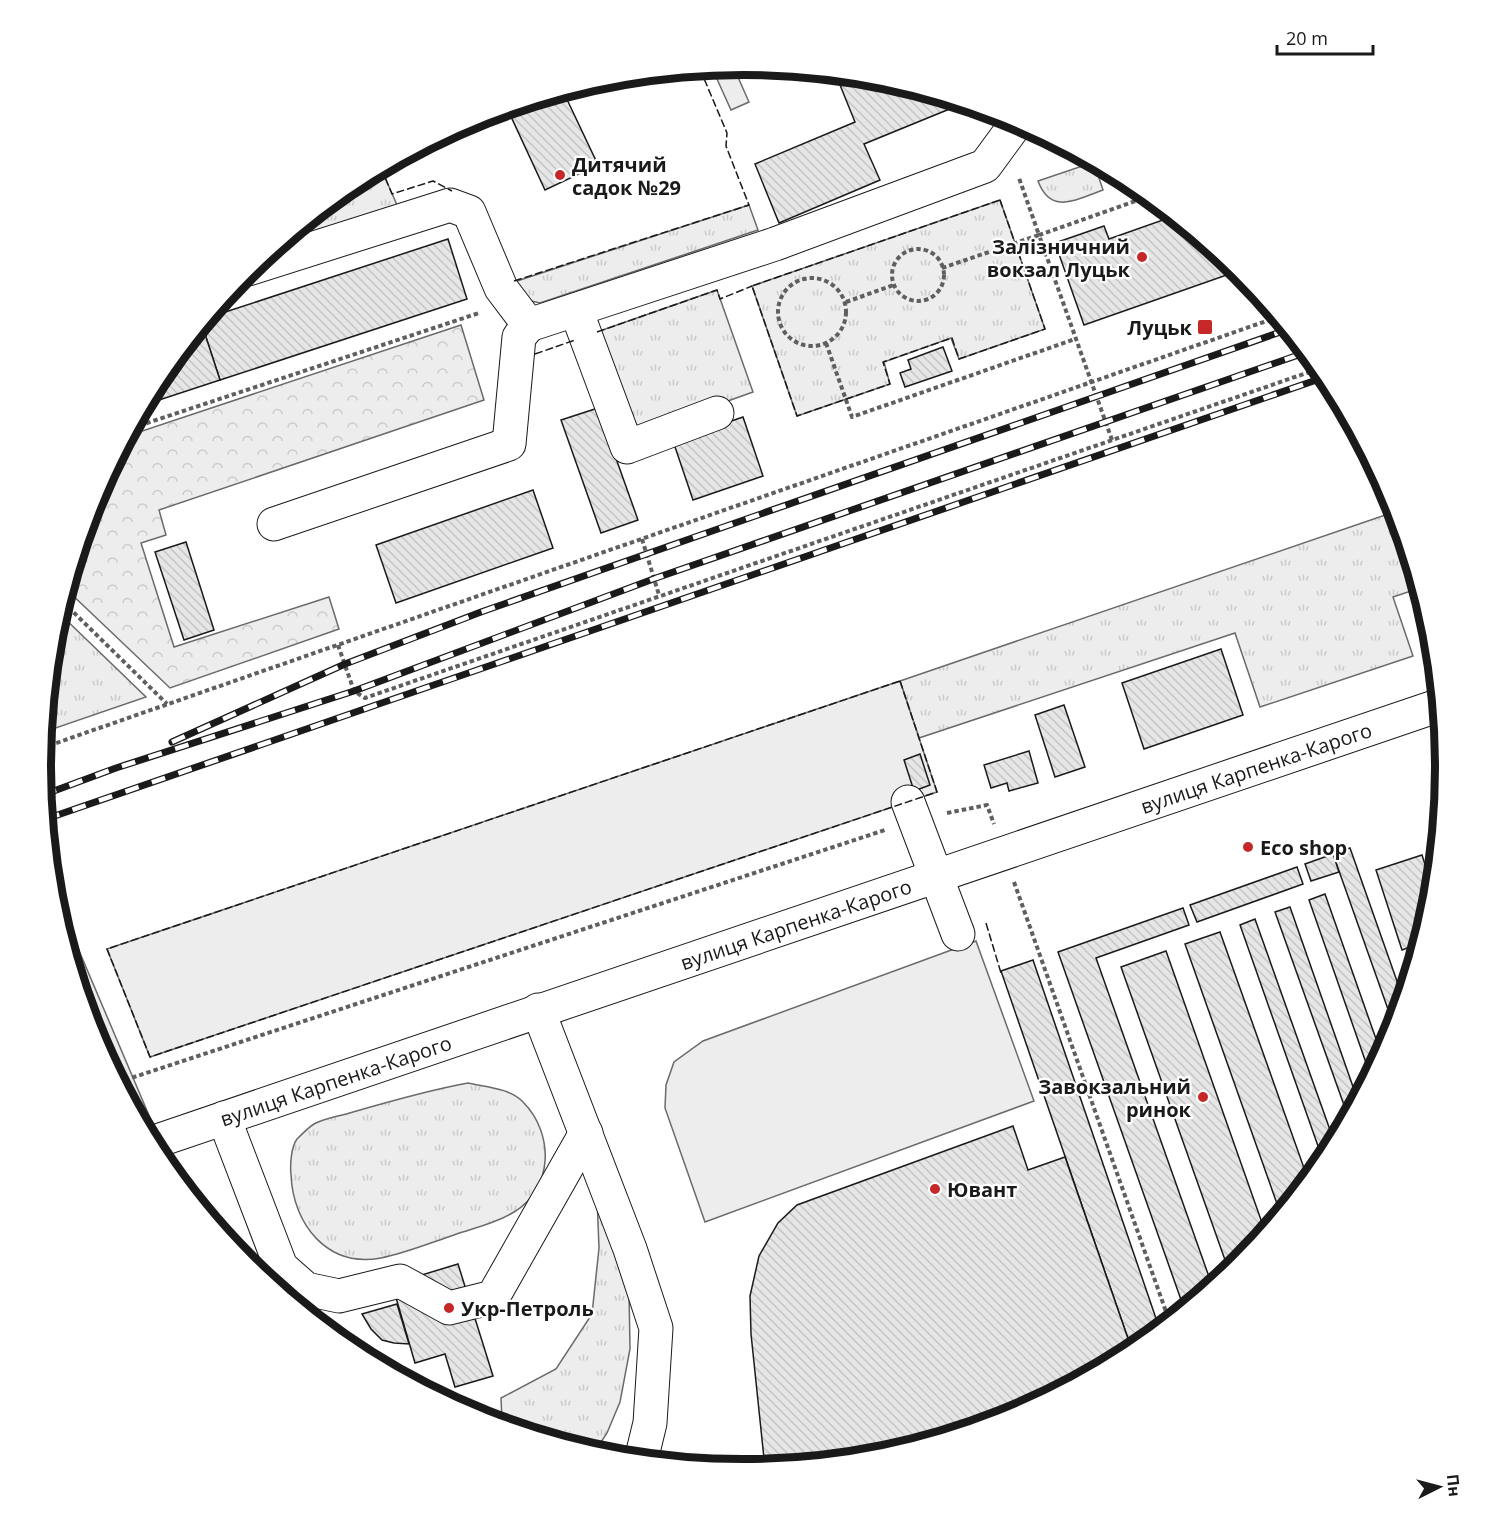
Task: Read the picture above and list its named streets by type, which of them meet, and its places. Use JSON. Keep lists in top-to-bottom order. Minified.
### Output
{"streets":{"main road":["вулиця Карпенка-Карого"]},"places":{"other":["Дитячий садок №29","Залізничний вокзал Луцьк","Eco shop","Завокзальний ринок","Ювант","Укр-Петроль"],"transit":["Луцьк"]},"scale_bar":"20 m","north":"right"}
